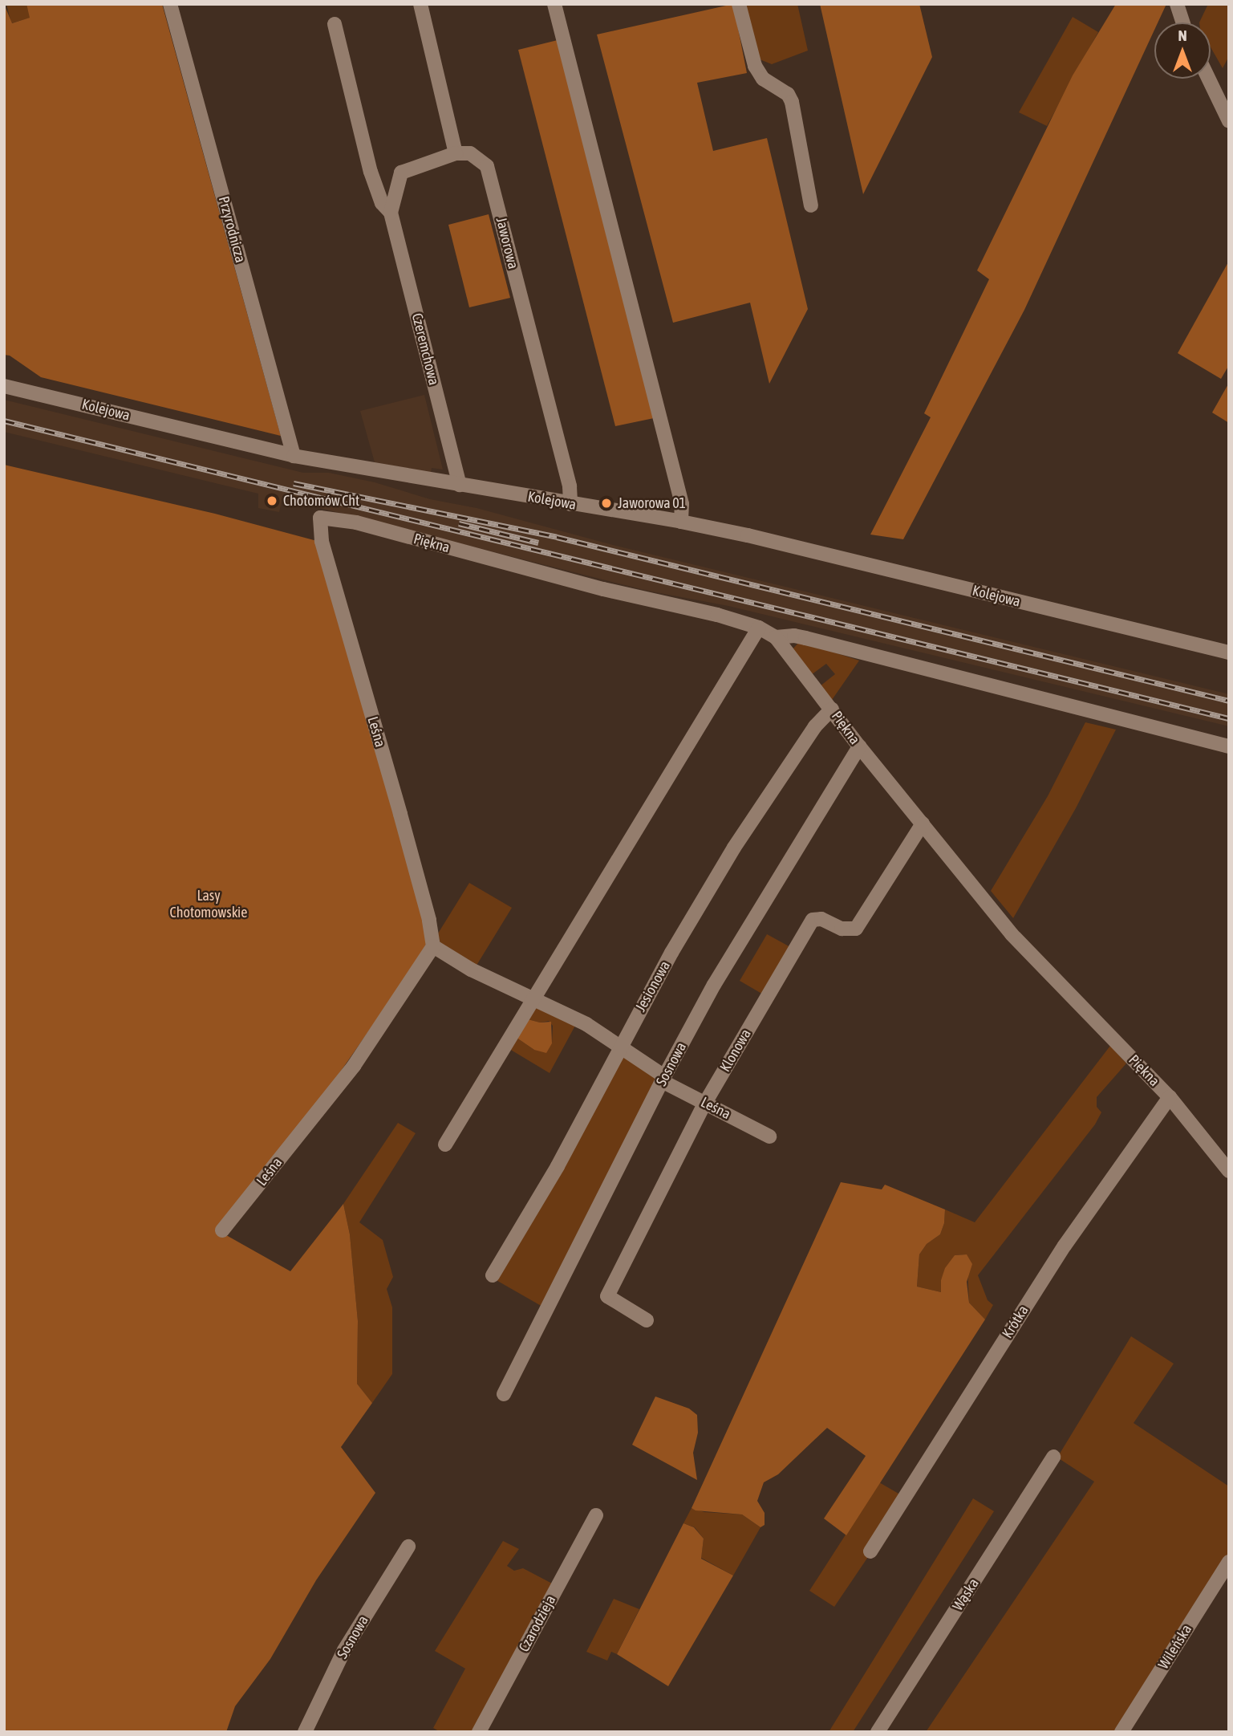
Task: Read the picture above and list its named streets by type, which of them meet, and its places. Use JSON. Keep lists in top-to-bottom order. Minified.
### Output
{"streets":{"street":["Przyrodnicza","Jaworowa","Czeremchowa","Kolejowa","Piękna","Leśna","Jesionowa","Klonowa","Sosnowa","Krótka","Wąska","Czarodzieja","Wileńska"]},"crossings":[["Przyrodnicza","Kolejowa"],["Jaworowa","Kolejowa"],["Czeremchowa","Kolejowa"],["Piękna","Leśna"],["Piękna","Jesionowa"],["Piękna","Klonowa"],["Piękna","Sosnowa"],["Piękna","Krótka"],["Leśna","Jesionowa"],["Leśna","Klonowa"],["Leśna","Sosnowa"]],"parks":["Lasy Chotomowskie"],"places":["Chotomów Cht","Jaworowa 01"],"north":"top"}
